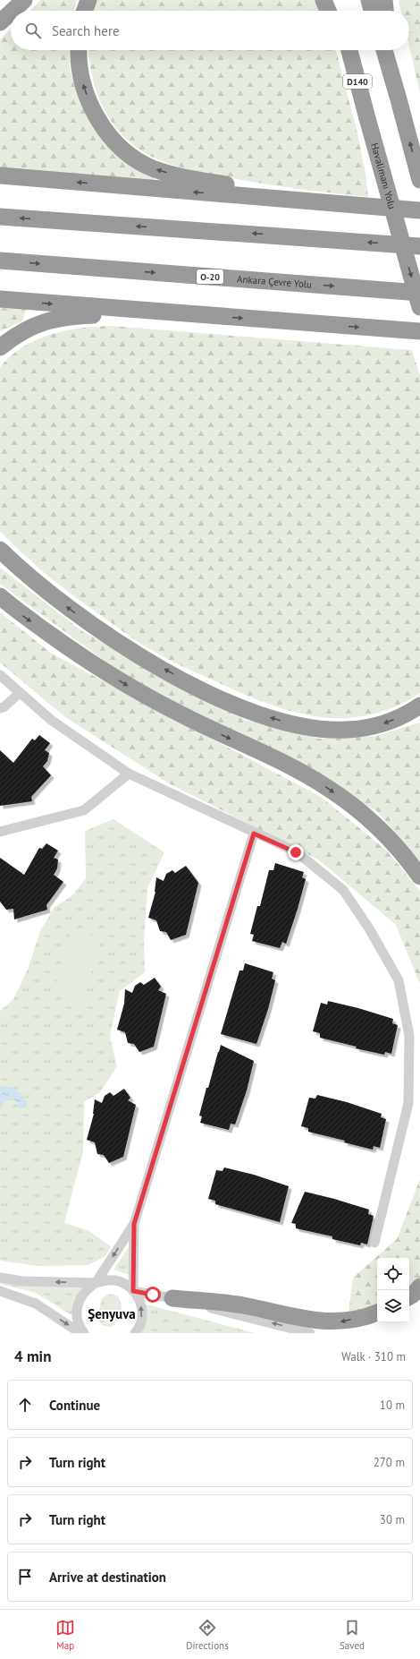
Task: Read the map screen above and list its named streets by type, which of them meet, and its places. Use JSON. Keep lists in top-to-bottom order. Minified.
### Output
{"streets":{"highway":["D140","Havalimanı Yolu","O-20","Ankara Çevre Yolu"]},"districts":["Şenyuva"],"page":{"search":"Search here","heading":["4 min","Walk · 310 m"],"list":[["Continue","10 m"],["Turn right","270 m"],["Turn right","30 m"],"Arrive at destination"],"nav":["Map","Directions","Saved"]}}
